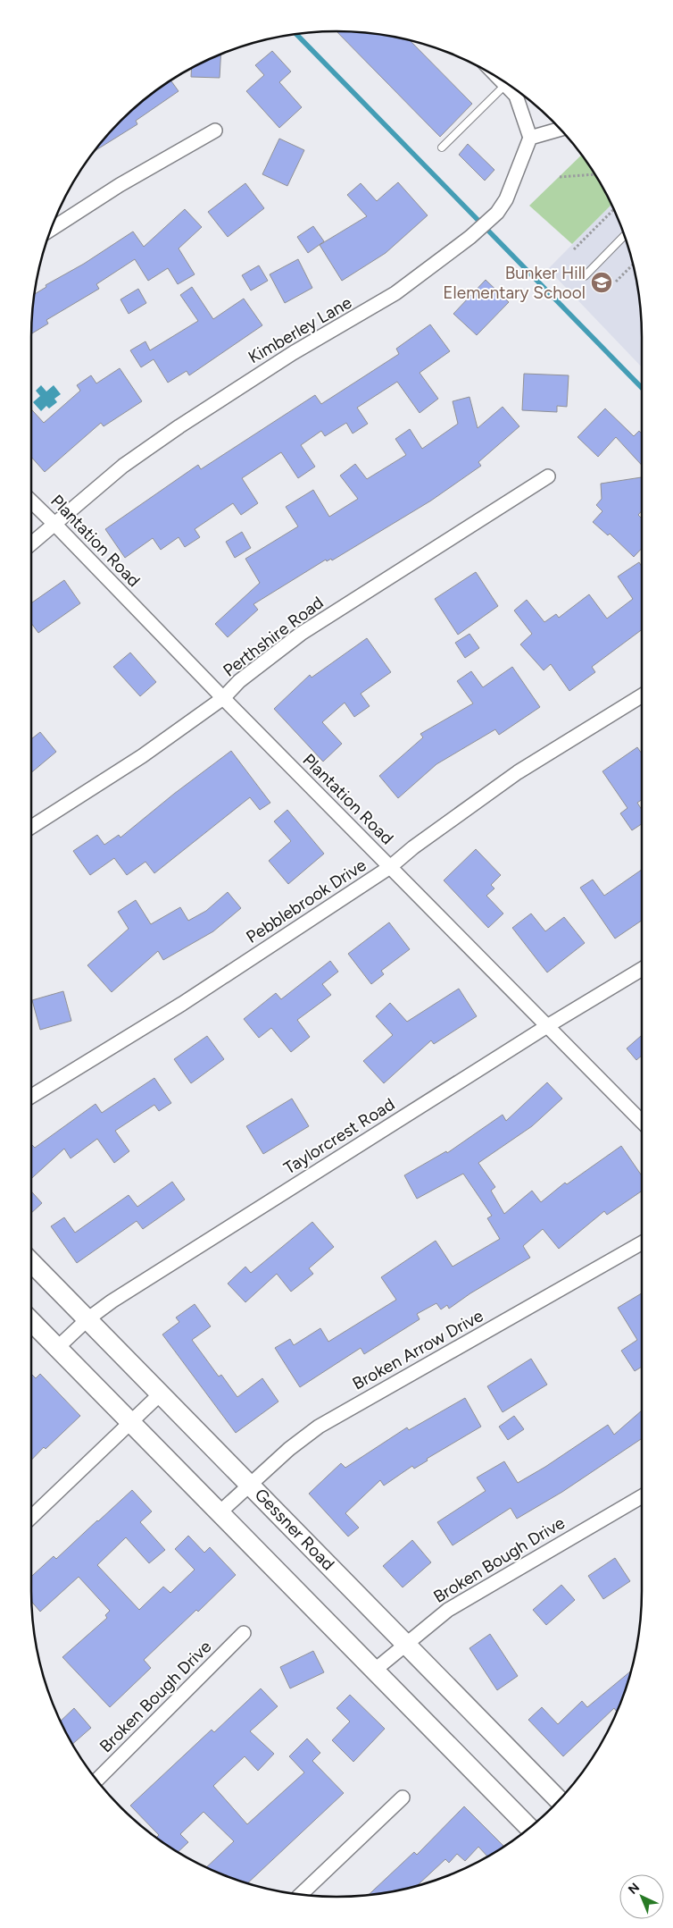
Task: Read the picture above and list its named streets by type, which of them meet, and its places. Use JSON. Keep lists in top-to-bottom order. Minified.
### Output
{"streets":{"main road":["Gessner Road"],"street":["Kimberley Lane","Plantation Road","Perthshire Road","Pebblebrook Drive","Taylorcrest Road","Broken Arrow Drive","Broken Bough Drive"]},"crossings":[["Kimberley Lane","Plantation Road"],["Plantation Road","Perthshire Road"],["Plantation Road","Pebblebrook Drive"],["Plantation Road","Taylorcrest Road"],["Taylorcrest Road","Gessner Road"],["Broken Arrow Drive","Gessner Road"],["Gessner Road","Broken Bough Drive"]],"places":{"school or university":["Bunker Hill Elementary School"]},"north":"top left"}
